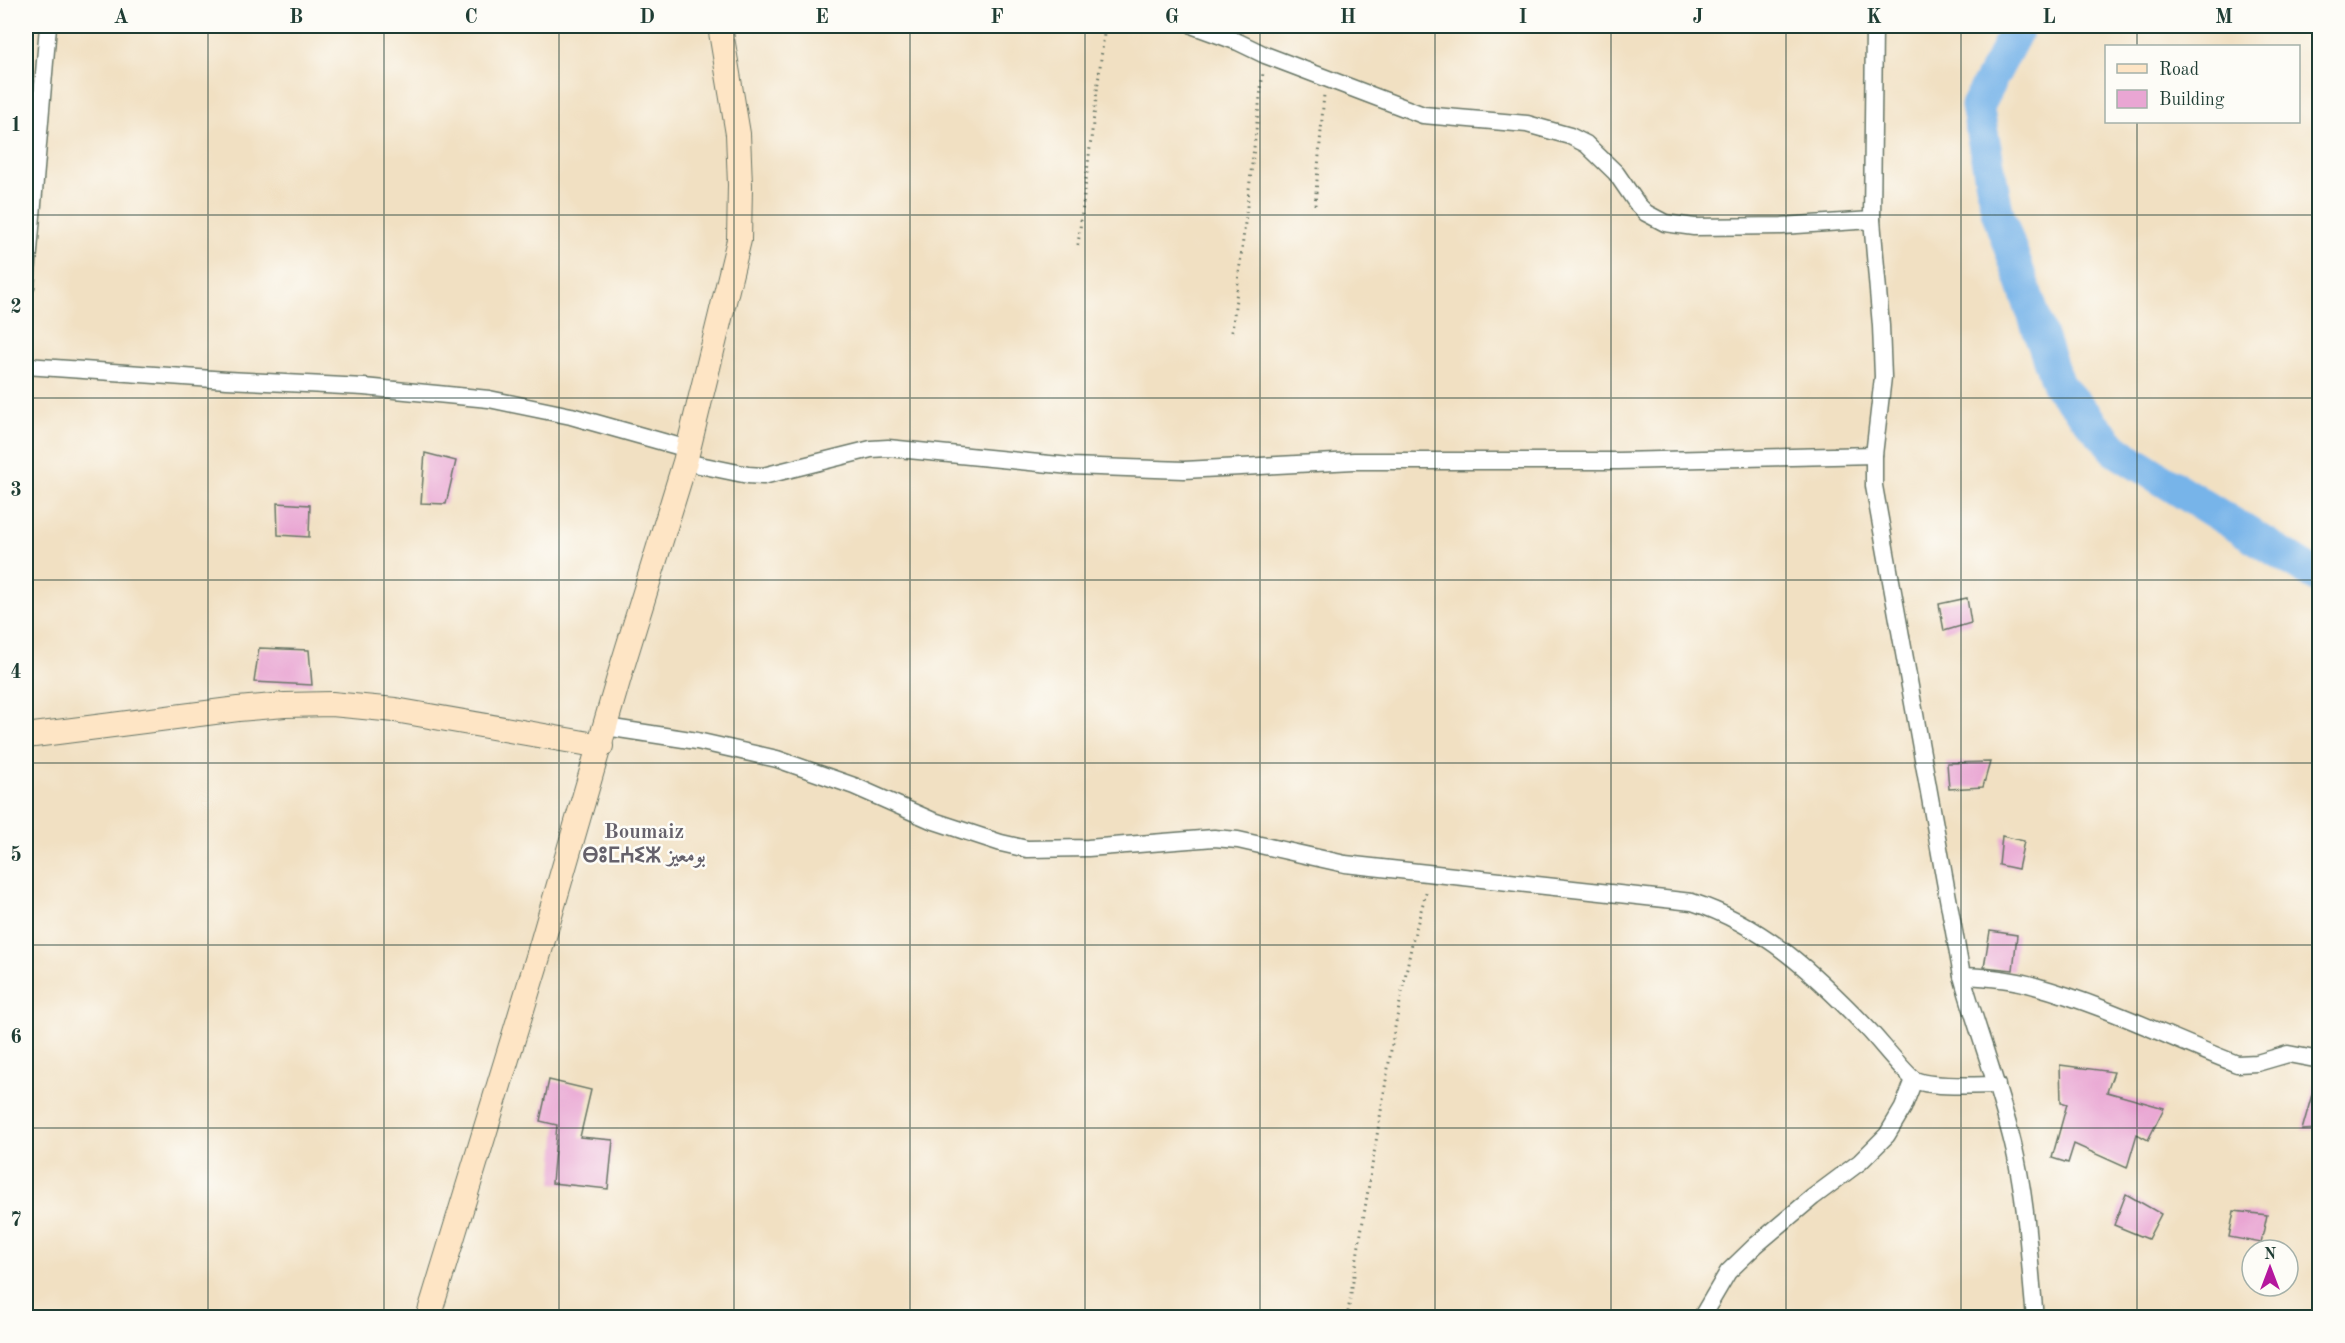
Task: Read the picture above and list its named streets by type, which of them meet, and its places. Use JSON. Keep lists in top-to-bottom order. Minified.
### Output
{"districts":["Boumaiz ⴱⵓⵎⵄⵉⵣ بومعيز"],"legend":["Road","Building"],"north":"top","grid":{"columns":["A","B","C","D","E","F","G","H","I","J","K","L","M"],"rows":["1","2","3","4","5","6","7"]}}
